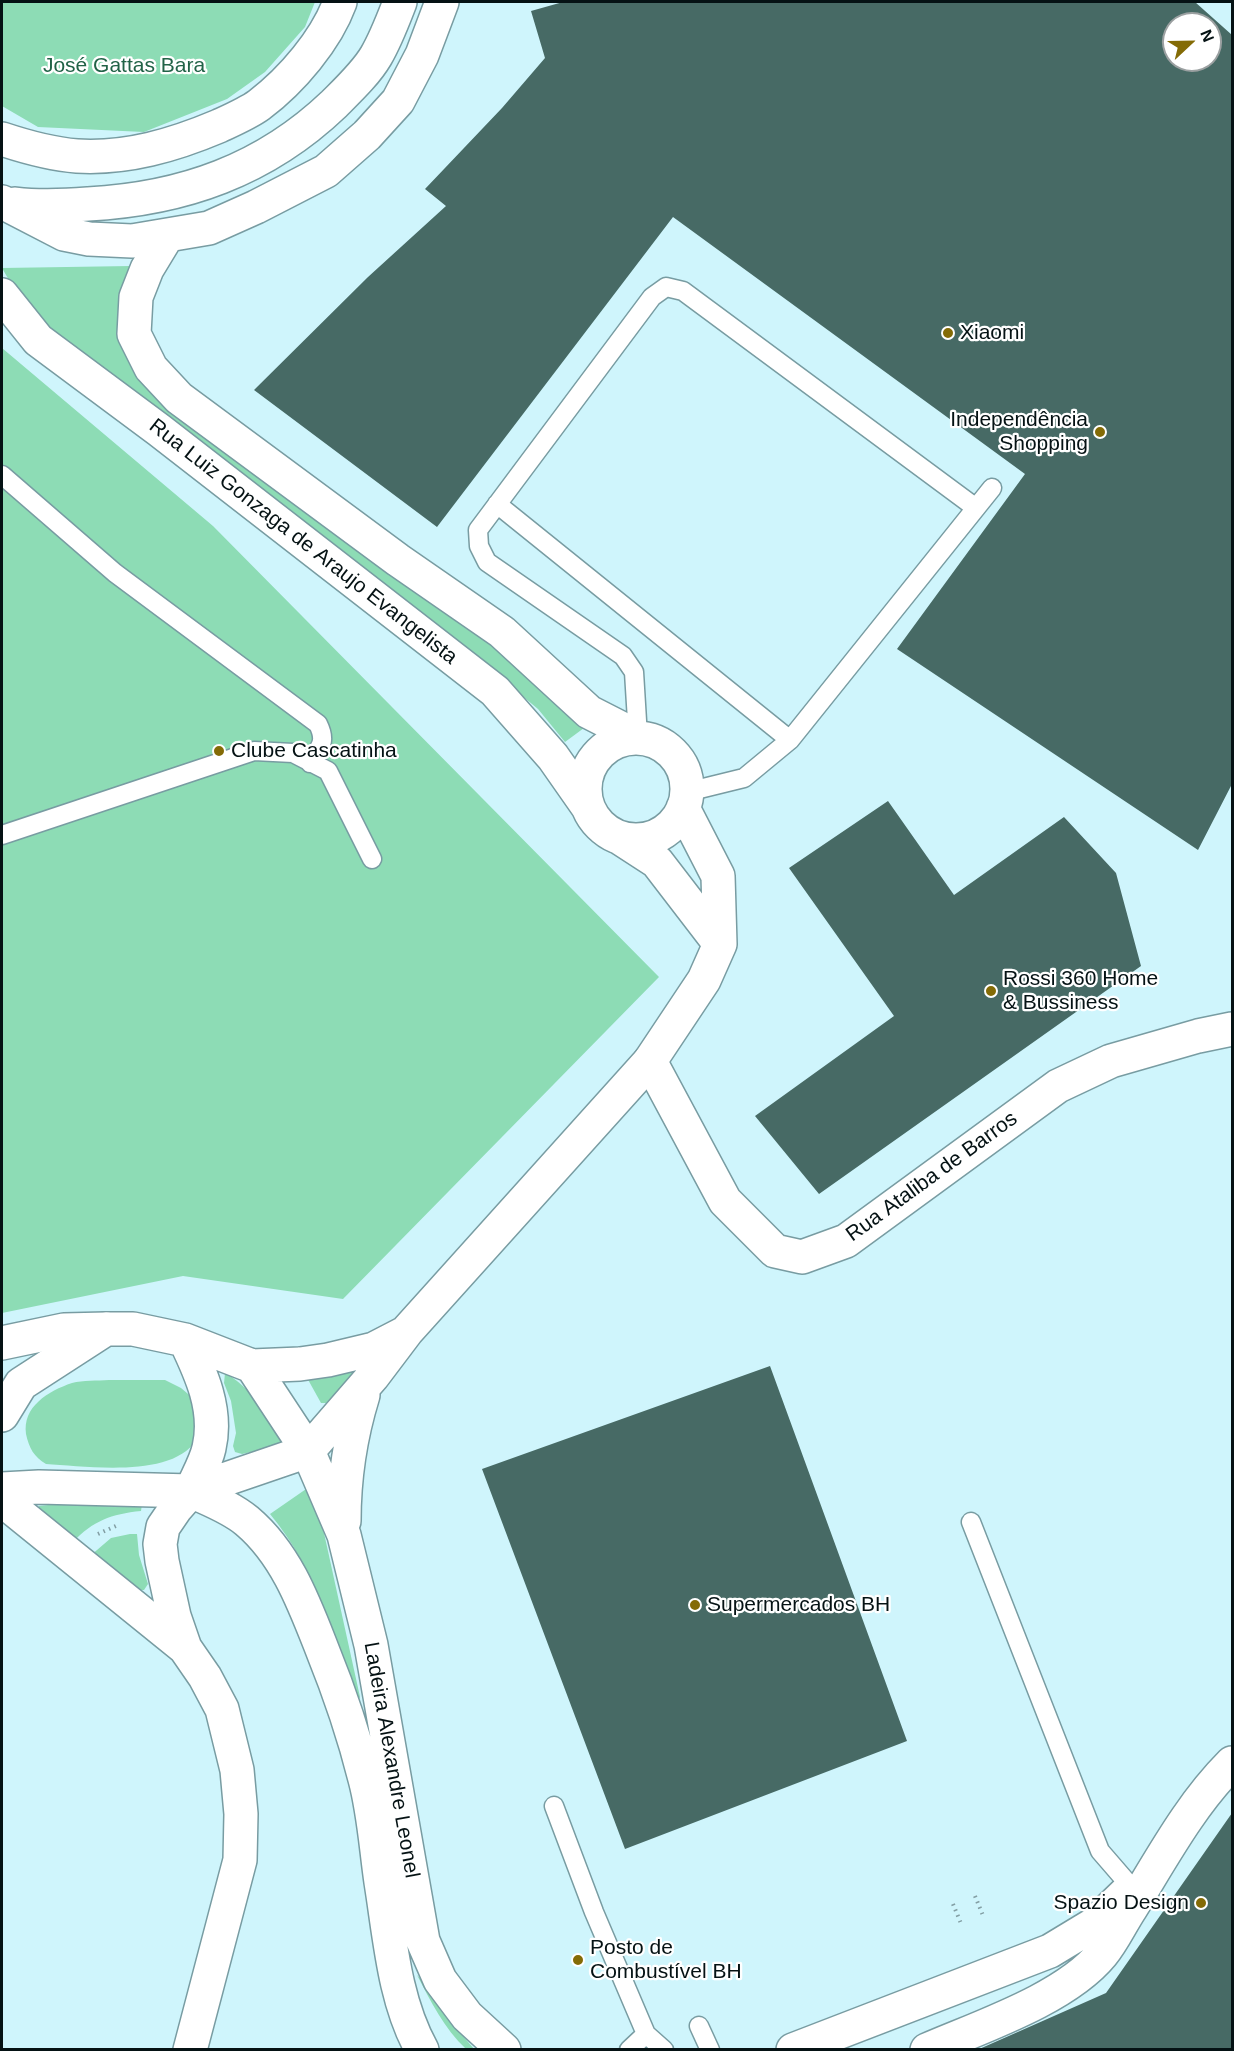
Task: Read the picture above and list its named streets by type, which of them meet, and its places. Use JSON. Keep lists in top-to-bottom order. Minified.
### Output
{"streets":{"main road":["Rua Luiz Gonzaga de Araujo Evangelista","Rua Ataliba de Barros","Ladeira Alexandre Leonel"]},"parks":["José Gattas Bara"],"places":["Xiaomi","Independência Shopping","Clube Cascatinha","Rossi 360 Home & Bussiness","Supermercados BH","Spazio Design","Posto de Combustível BH"],"north":"right"}
